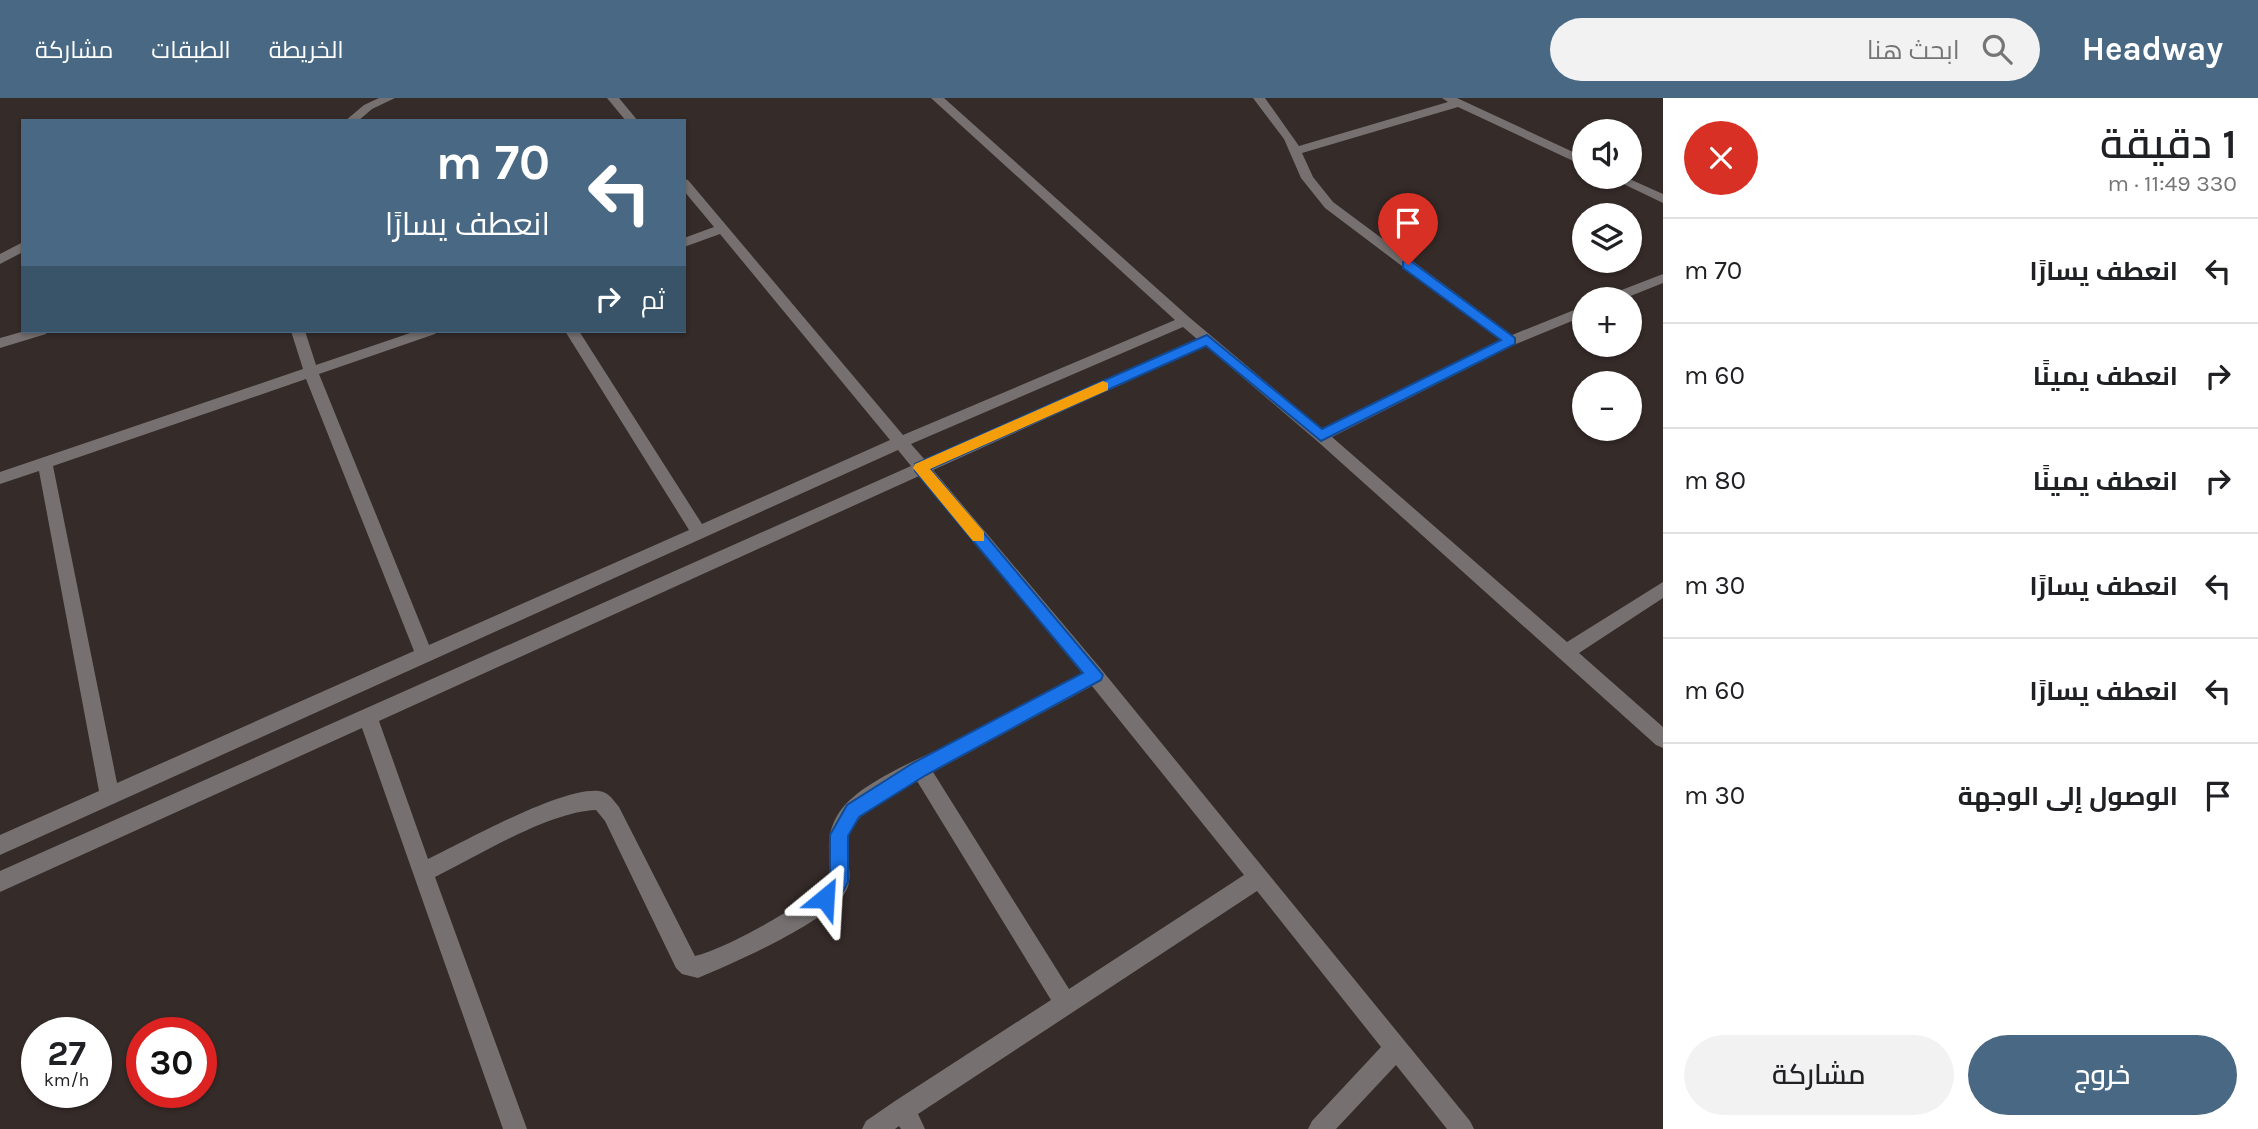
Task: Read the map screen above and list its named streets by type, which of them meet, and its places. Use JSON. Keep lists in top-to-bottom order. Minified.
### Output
{"page":{"header":"Headway","search":"ابحث هنا","nav":["الخريطة","الطبقات","مشاركة"],"heading":["1 دقيقة","330 m · 11:49"],"map_buttons":["+","−"],"turn":["70 m","انعطف يسارًا"],"list":[{"name":"انعطف يسارًا","value":"70 m"},{"name":"انعطف يمينًا","value":"60 m"},{"name":"انعطف يمينًا","value":"80 m"},{"name":"انعطف يسارًا","value":"30 m"},{"name":"انعطف يسارًا","value":"60 m"},{"name":"الوصول إلى الوجهة","value":"30 m"}],"then":"ثم","speed":"27 km/h","limit":"30","buttons":["خروج","مشاركة"]}}
